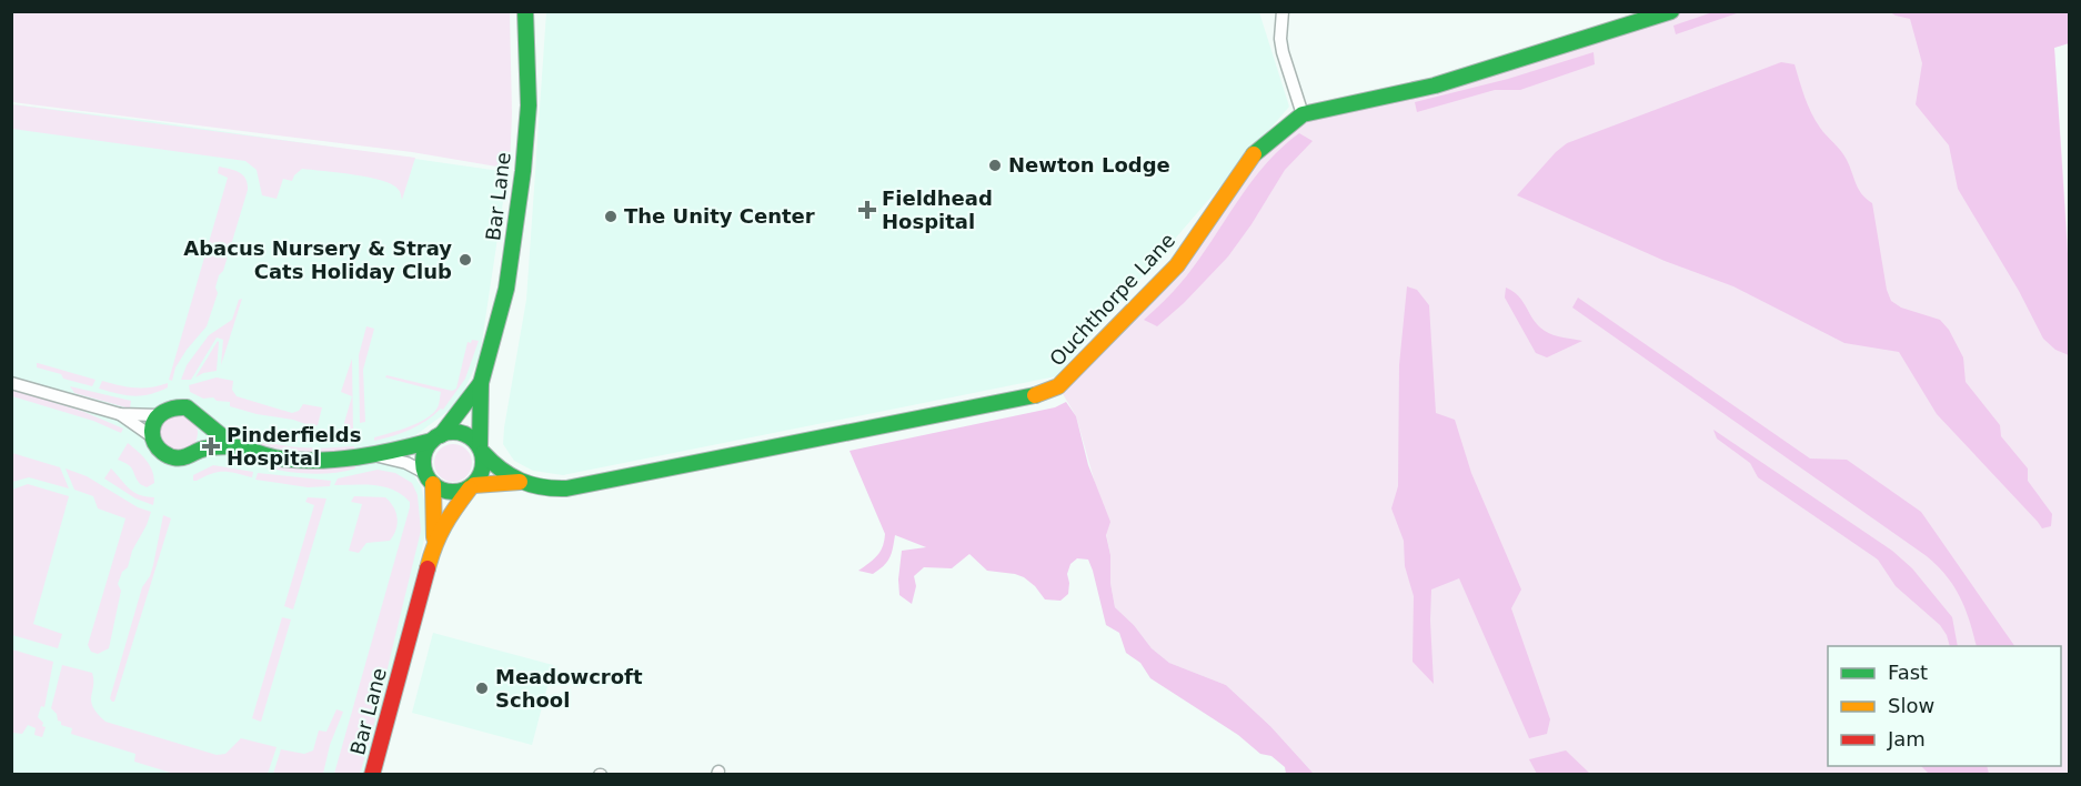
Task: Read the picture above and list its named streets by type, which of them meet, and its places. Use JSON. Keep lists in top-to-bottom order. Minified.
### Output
{"streets":{"street":["Bar Lane","Ouchthorpe Lane"]},"crossings":[["Bar Lane","Ouchthorpe Lane"]],"places":{"other":["Newton Lodge","The Unity Center","Abacus Nursery & Stray Cats Holiday Club","Meadowcroft School"],"health":["Fieldhead Hospital","Pinderfields Hospital"]},"legend":["Fast","Slow","Jam"]}
